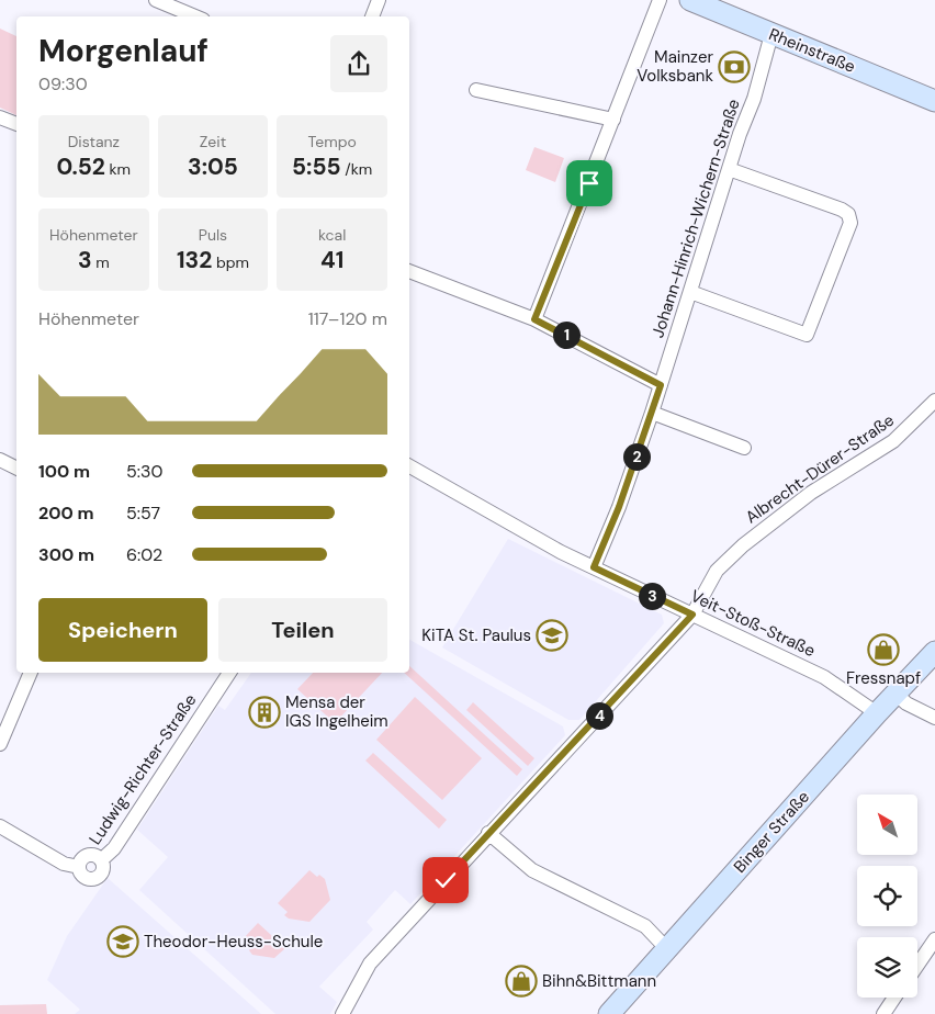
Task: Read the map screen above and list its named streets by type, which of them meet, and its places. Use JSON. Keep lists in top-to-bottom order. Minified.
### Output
{"streets":{"main road":["Rheinstraße","Binger Straße"],"street":["Johann-Hinrich-Wichern-Straße","Albrecht-Dürer-Straße","Veit-Stoß-Straße","Ludwig-Richter-Straße"]},"crossings":[["Rheinstraße","Johann-Hinrich-Wichern-Straße"],["Johann-Hinrich-Wichern-Straße","Veit-Stoß-Straße"],["Albrecht-Dürer-Straße","Veit-Stoß-Straße"],["Veit-Stoß-Straße","Binger Straße"]],"places":{"bank":["Mainzer Volksbank"],"school or university":["KiTA St. Paulus","Theodor-Heuss-Schule"],"shop":["Fressnapf","Bihn&Bittmann"],"building":["Mensa der IGS Ingelheim"]},"north":"top left","page":{"heading":["Morgenlauf","09:30"],"stats":[["Distanz","0.52 km"],["Zeit","3:05"],["Tempo","5:55 /km"],["Höhenmeter","3 m"],["Puls","132 bpm"],["kcal","41"]],"chart":["Höhenmeter","117–120 m"],"pins":["1","2","3","4"],"list":[{"name":"100 m","note":"5:30"},{"name":"200 m","note":"5:57"},{"name":"300 m","note":"6:02"}],"buttons":["Speichern","Teilen"]}}
